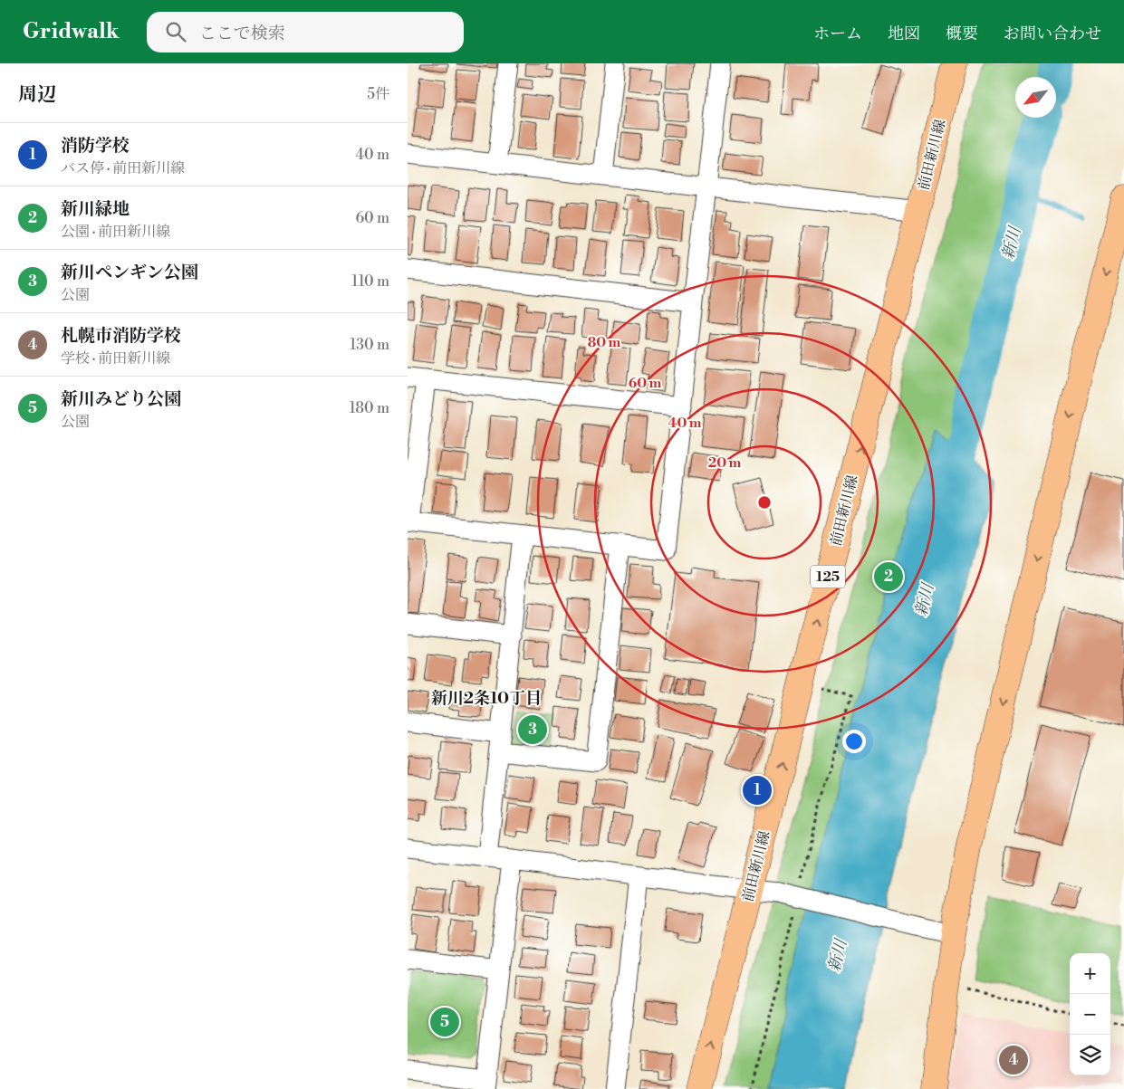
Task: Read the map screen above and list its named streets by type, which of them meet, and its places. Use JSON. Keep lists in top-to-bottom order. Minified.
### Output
{"streets":{"main road":["前田新川線","125"]},"districts":["新川2条10丁目"],"water":["新川"],"north":"bottom left","page":{"header":"Gridwalk","search":"ここで検索","nav":["ホーム","地図","概要","お問い合わせ"],"heading":["周辺","5件"],"list":[{"mark":"1","name":"消防学校","note":"バス停 · 前田新川線","value":"40 m"},{"mark":"2","name":"新川緑地","note":"公園 · 前田新川線","value":"60 m"},{"mark":"3","name":"新川ペンギン公園","note":"公園","value":"110 m"},{"mark":"4","name":"札幌市消防学校","note":"学校 · 前田新川線","value":"130 m"},{"mark":"5","name":"新川みどり公園","note":"公園","value":"180 m"}],"pins":["2","3","1","5","4"],"map_buttons":["+","−"]},"rings":["80 m","60 m","40 m","20 m"]}
